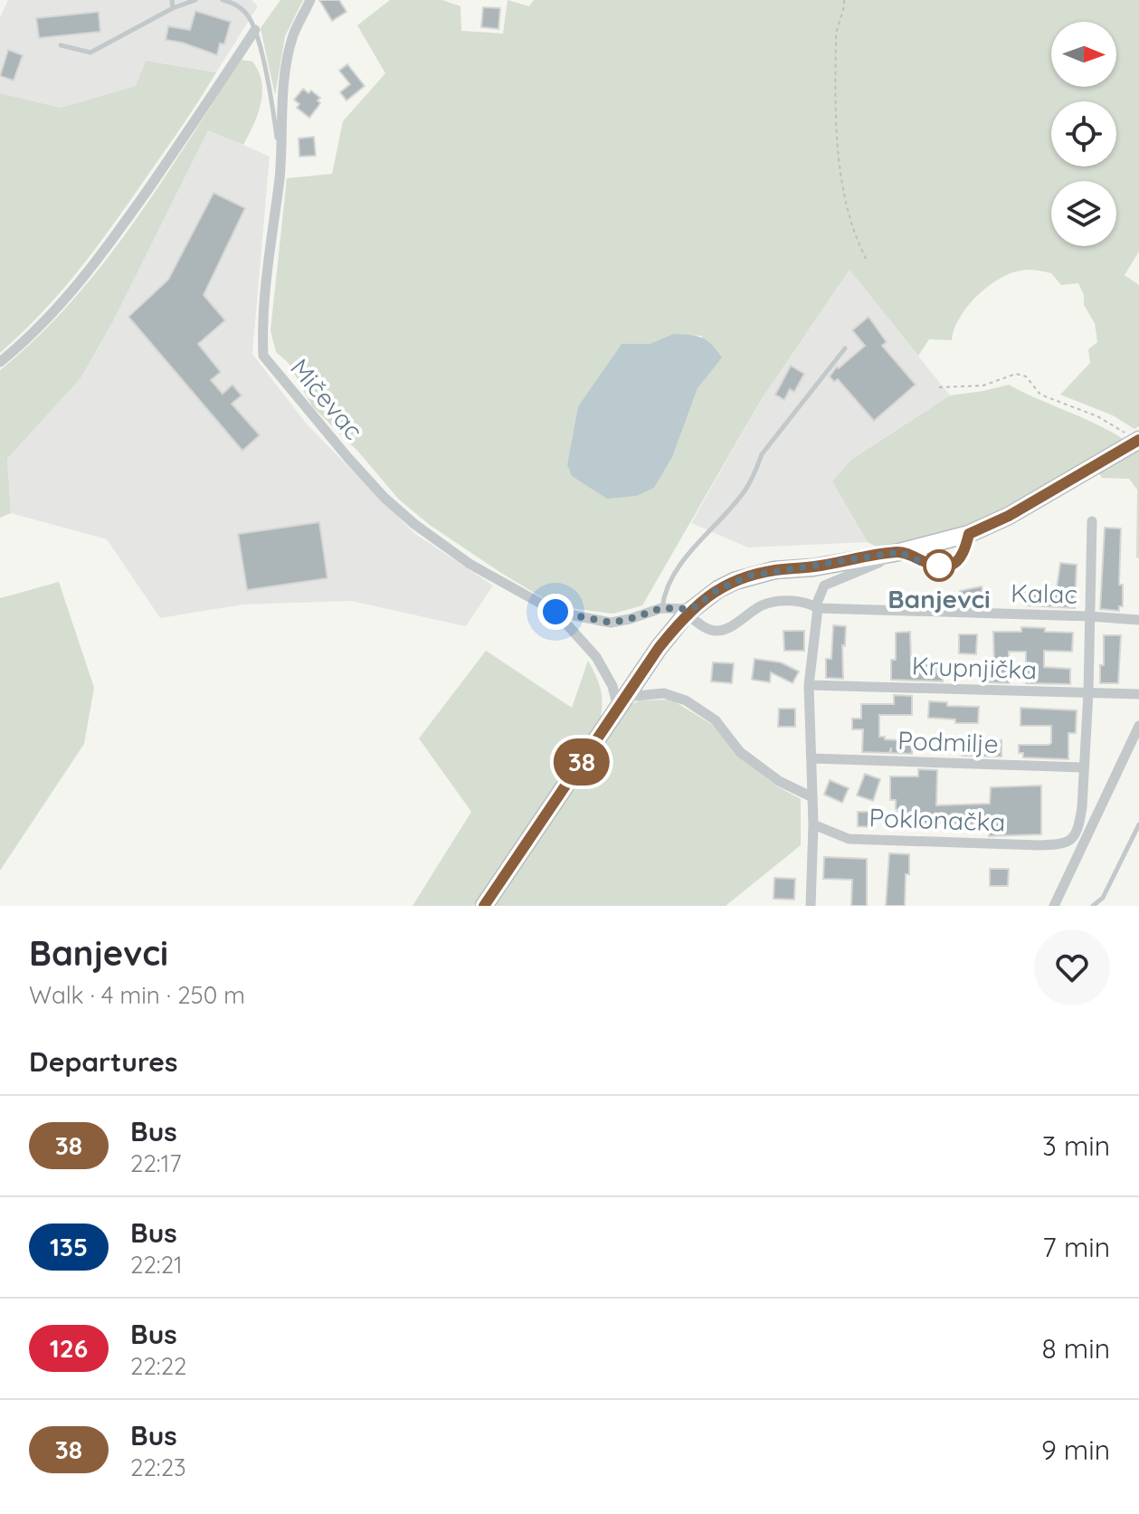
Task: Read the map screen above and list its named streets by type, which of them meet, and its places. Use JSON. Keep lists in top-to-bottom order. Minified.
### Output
{"streets":{"street":["Mičevac","Kalac","Krupnjička","Podmilje","Poklonačka"]},"crossings":[["Podmilje","Poklonačka"]],"places":["Banjevci"],"lines":["bus line 38"],"north":"right","page":{"on_map":"38","heading":[["Banjevci","Walk · 4 min · 250 m"],"Departures"],"list":[{"mark":"38","name":"Bus","note":"22:17","value":"3 min"},{"mark":"135","name":"Bus","note":"22:21","value":"7 min"},{"mark":"126","name":"Bus","note":"22:22","value":"8 min"},{"mark":"38","name":"Bus","note":"22:23","value":"9 min"}]}}
